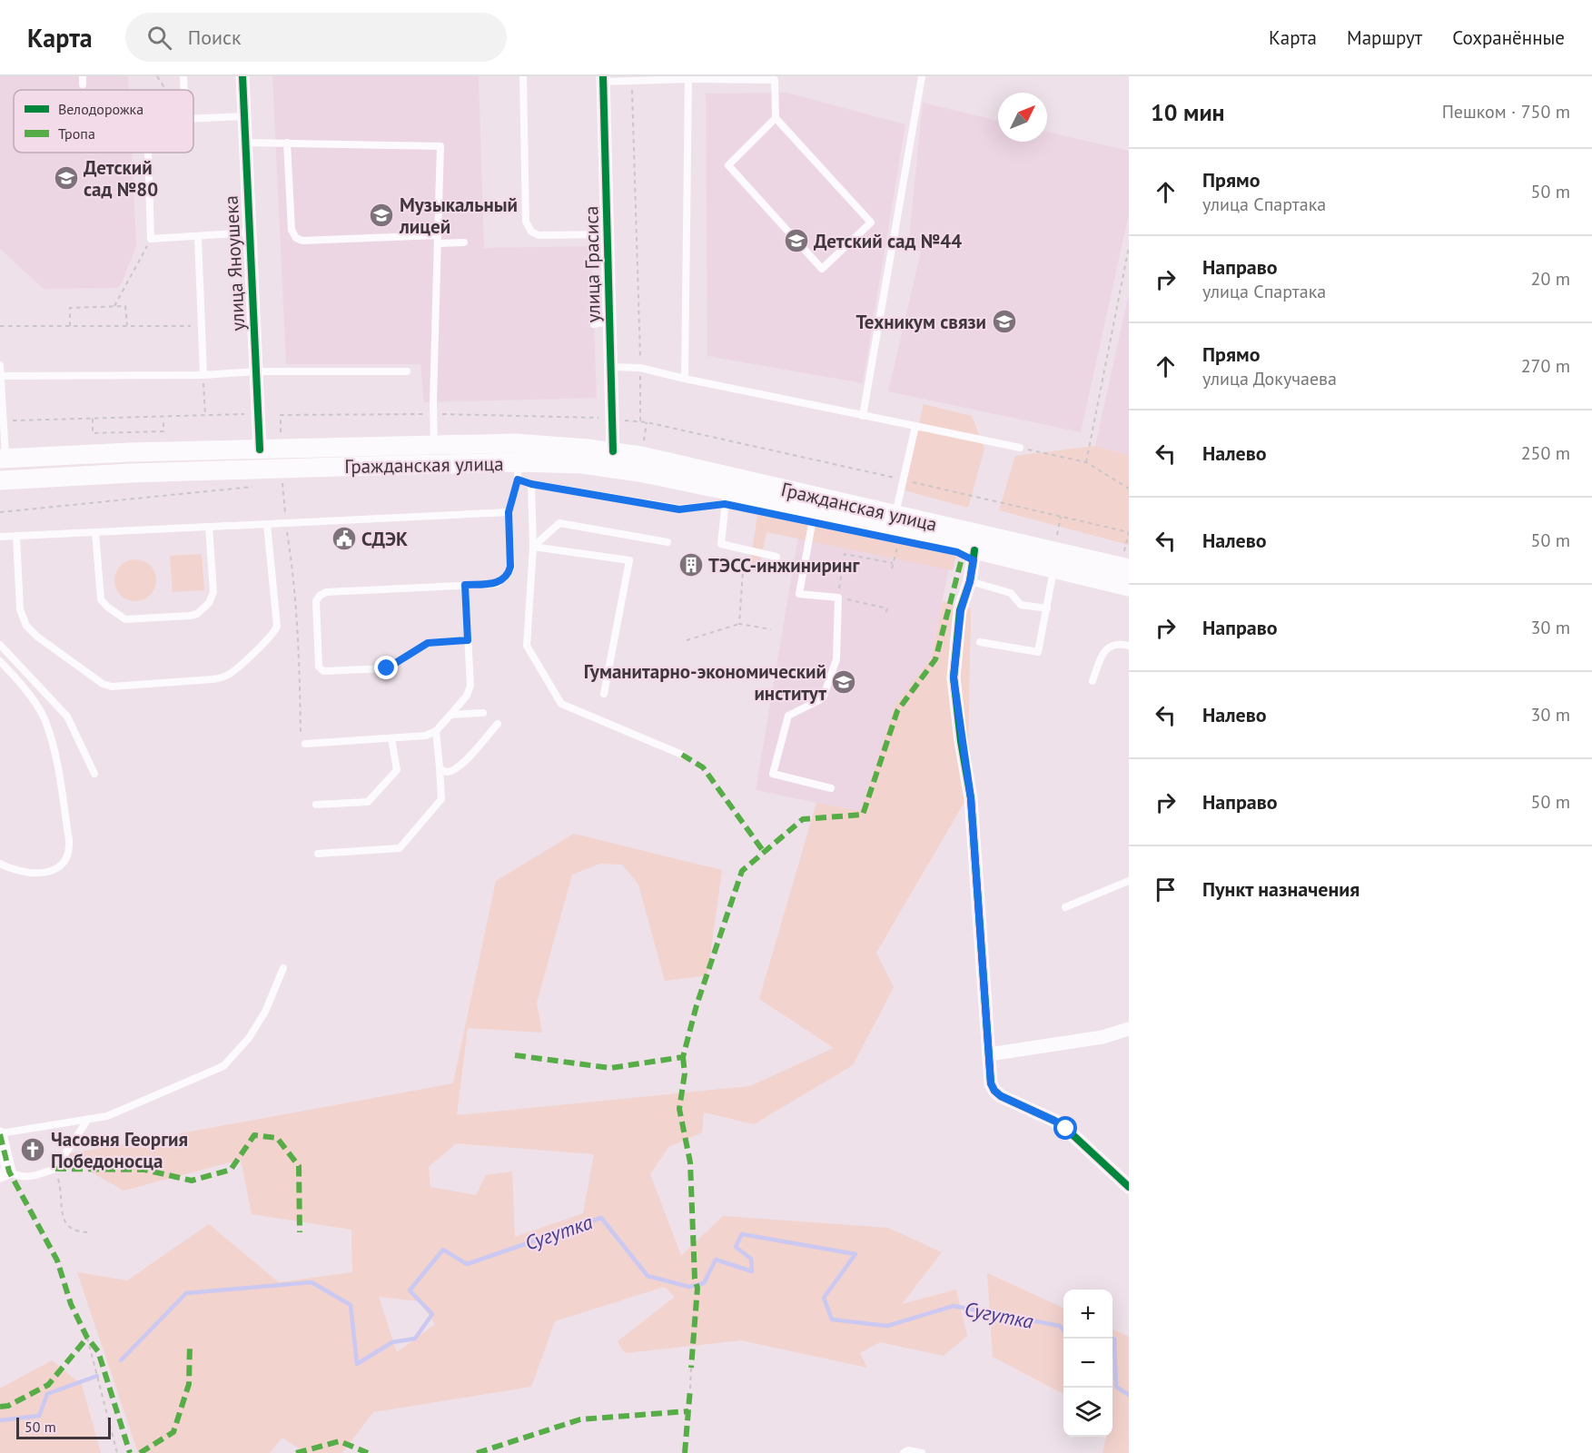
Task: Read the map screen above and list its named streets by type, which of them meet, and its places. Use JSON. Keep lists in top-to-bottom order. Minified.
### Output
{"streets":{"main road":["улица Яноушека","Гражданская улица"],"street":["улица Грасиса"]},"crossings":[["улица Яноушека","Гражданская улица"],["улица Грасиса","Гражданская улица"]],"water":["Сугутка"],"places":{"school or university":["Детский сад №80","Музыкальный лицей","Детский сад №44","Техникум связи","Гуманитарно-экономический институт"],"public building":["СДЭК"],"building":["ТЭСС-инжиниринг"],"church":["Часовня Георгия Победоносца"]},"legend":["Велодорожка","Тропа"],"scale_bar":"50 m","north":"top right","page":{"header":"Карта","search":"Поиск","nav":["Карта","Маршрут","Сохранённые"],"heading":["10 мин","Пешком · 750 m"],"list":[["Прямо","улица Спартака","50 m"],["Направо","улица Спартака","20 m"],["Прямо","улица Докучаева","270 m"],["Налево","250 m"],["Налево","50 m"],["Направо","30 m"],["Налево","30 m"],["Направо","50 m"],"Пункт назначения"],"map_buttons":["+","−"],"scale":"50 m"}}
